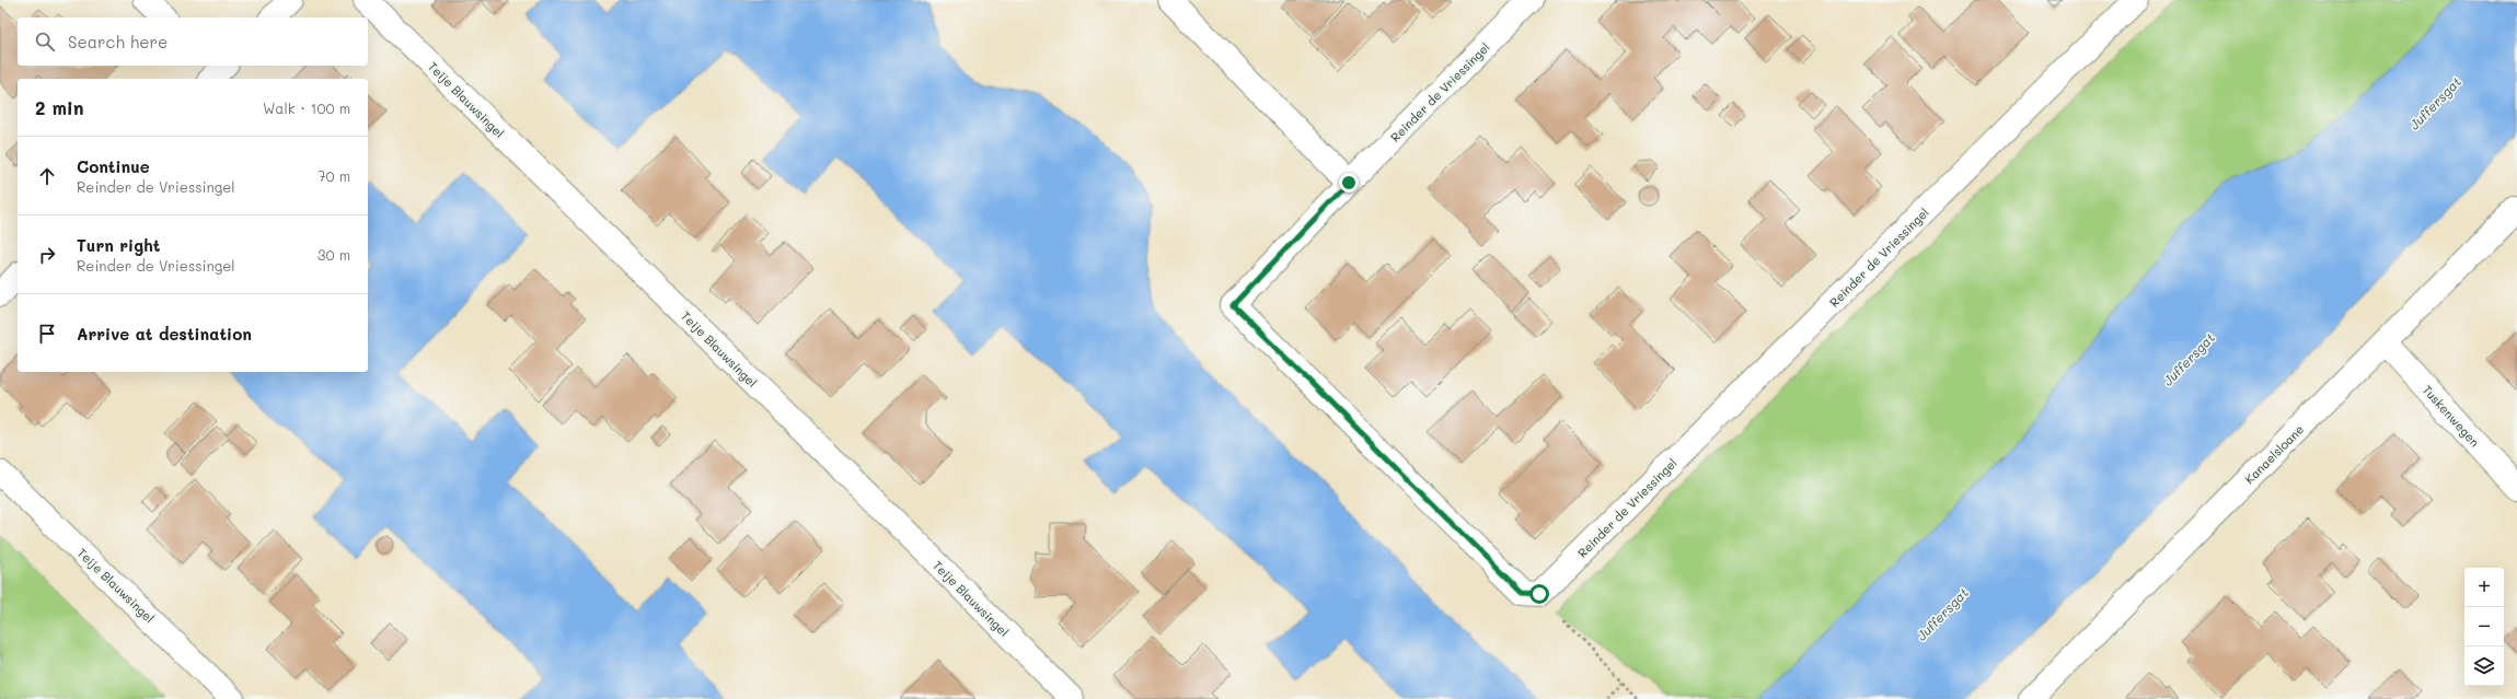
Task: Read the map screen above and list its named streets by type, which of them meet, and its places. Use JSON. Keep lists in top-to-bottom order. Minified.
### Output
{"streets":{"street":["Reinder de Vriessingel","Teije Blauwsingel","Tuskenwegen","Kanaelsloane"]},"crossings":[["Tuskenwegen","Kanaelsloane"]],"water":["Juffersgat"],"page":{"search":"Search here","heading":["2 min","Walk · 100 m"],"list":[["Continue","Reinder de Vriessingel","70 m"],["Turn right","Reinder de Vriessingel","30 m"],"Arrive at destination"],"map_buttons":["+","−"]}}
